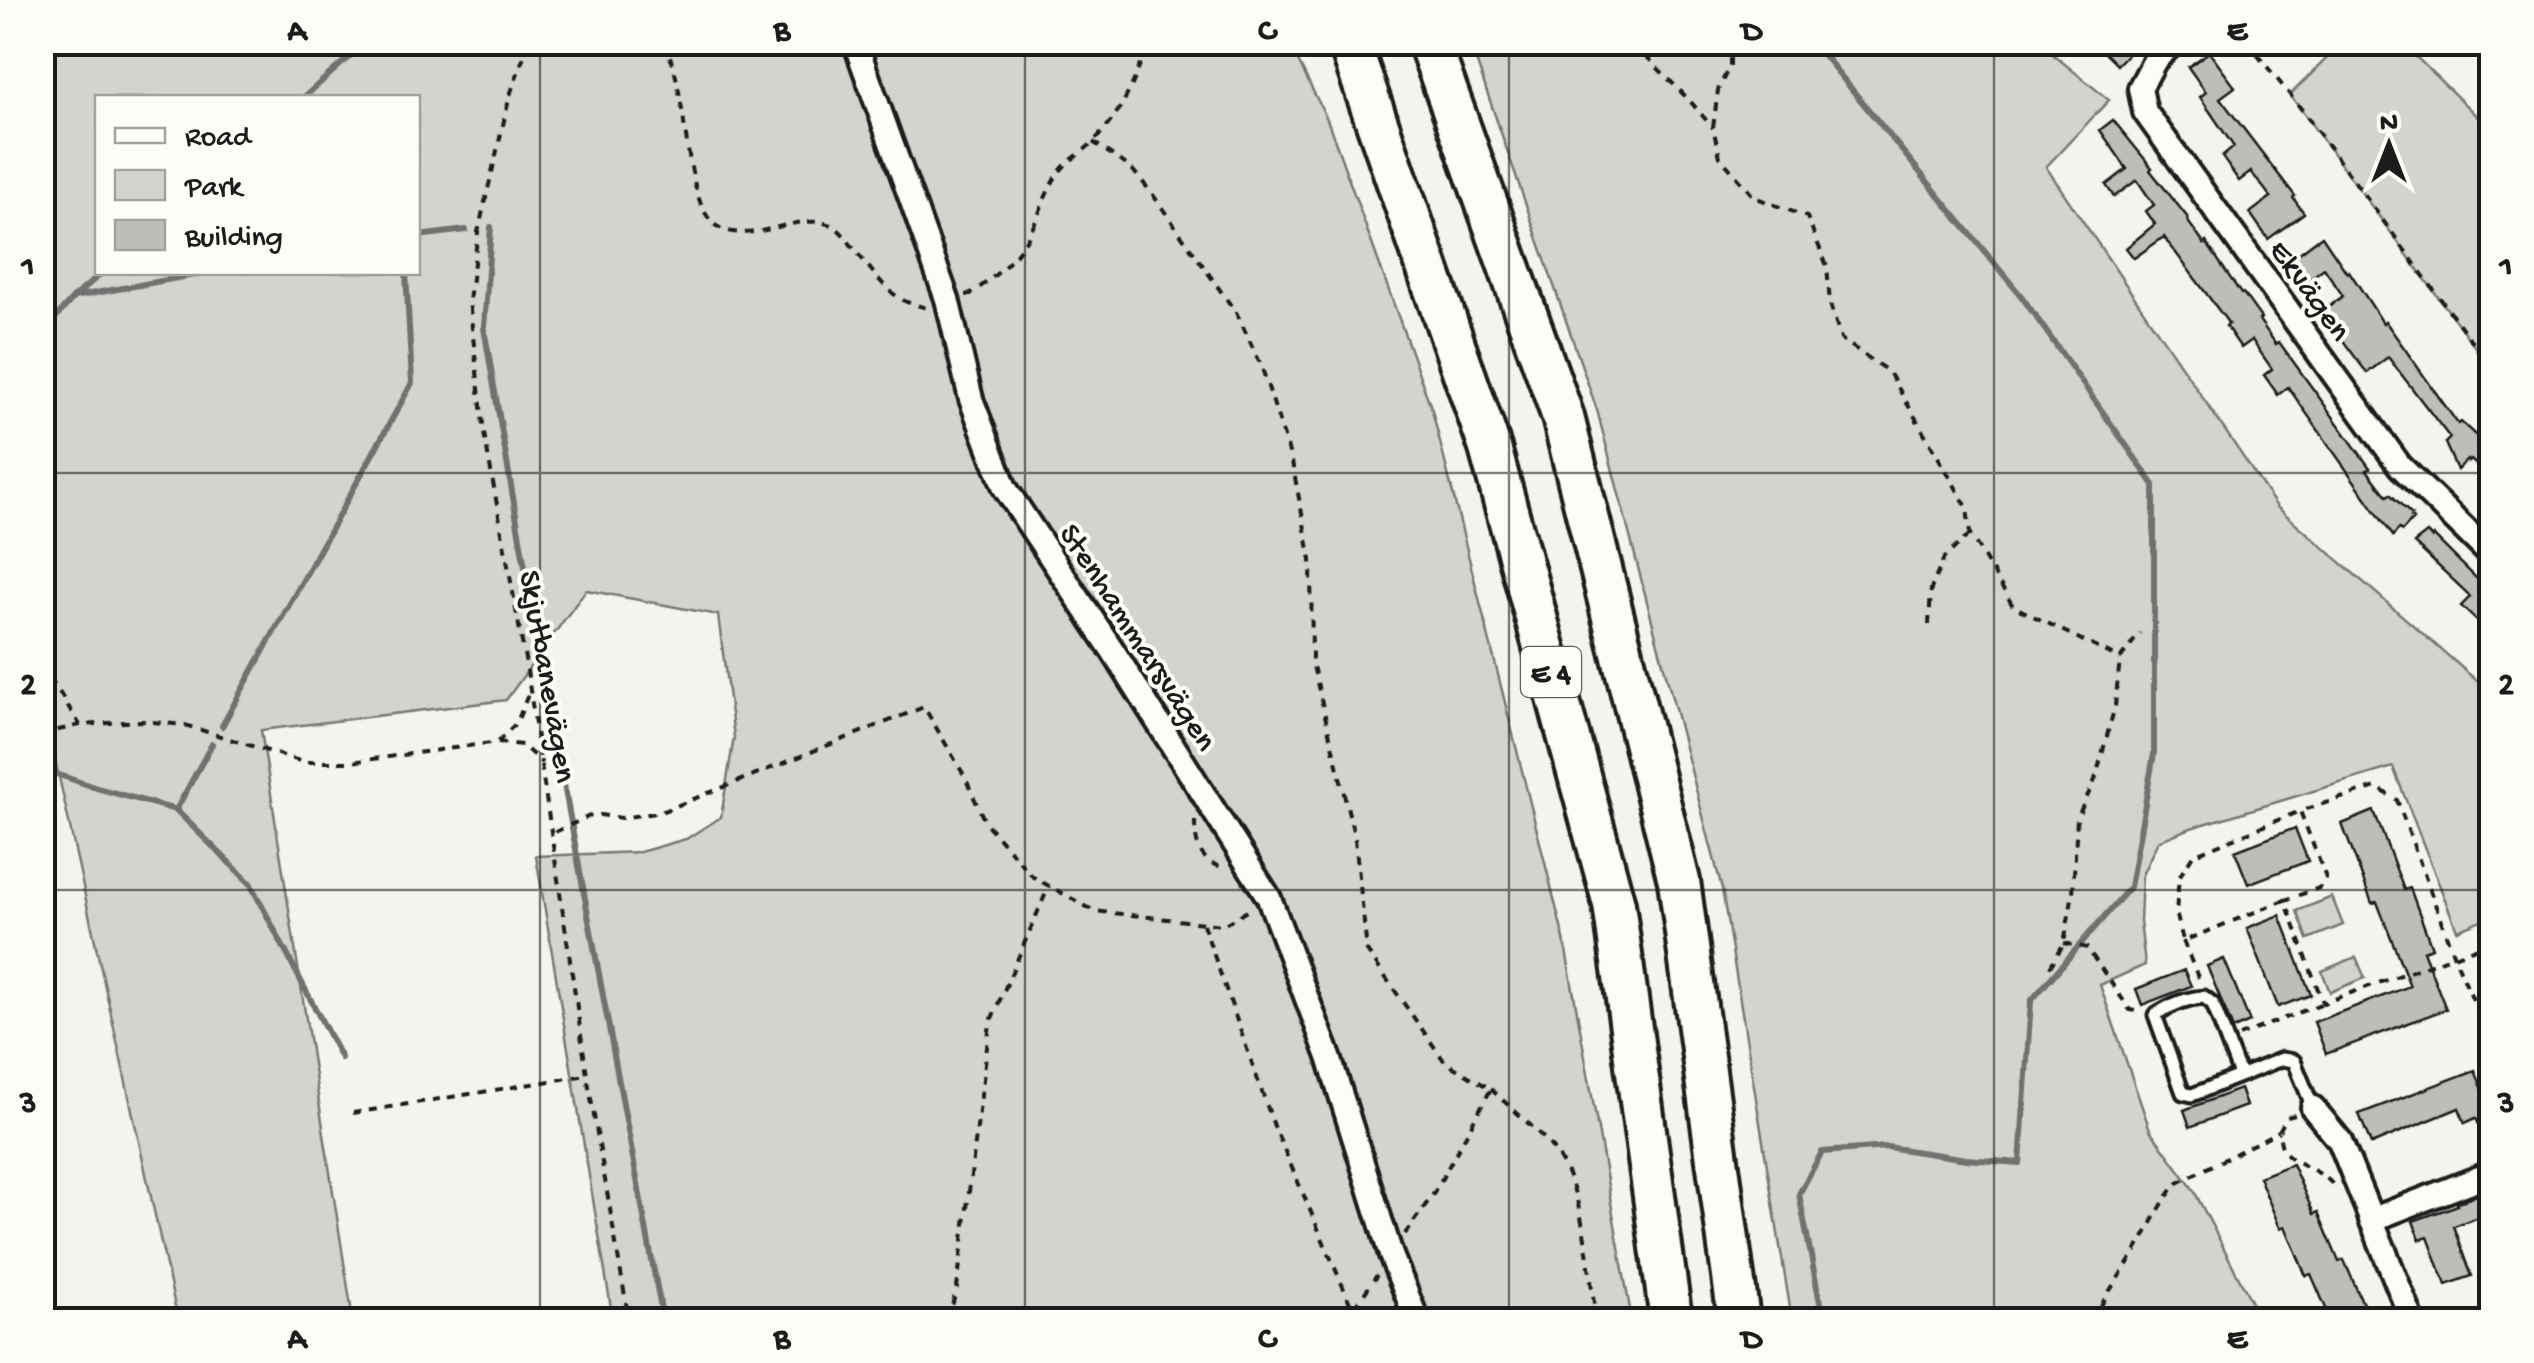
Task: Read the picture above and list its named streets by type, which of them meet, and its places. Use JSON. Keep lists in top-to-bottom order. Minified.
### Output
{"streets":{"highway":["E 4"],"street":["Ekvägen","Stenhammarsvägen"],"path":["Skjutbanevägen"]},"legend":["Road","Park","Building"],"north":"top","grid":{"columns":["A","B","C","D","E"],"rows":["1","2","3"]}}
